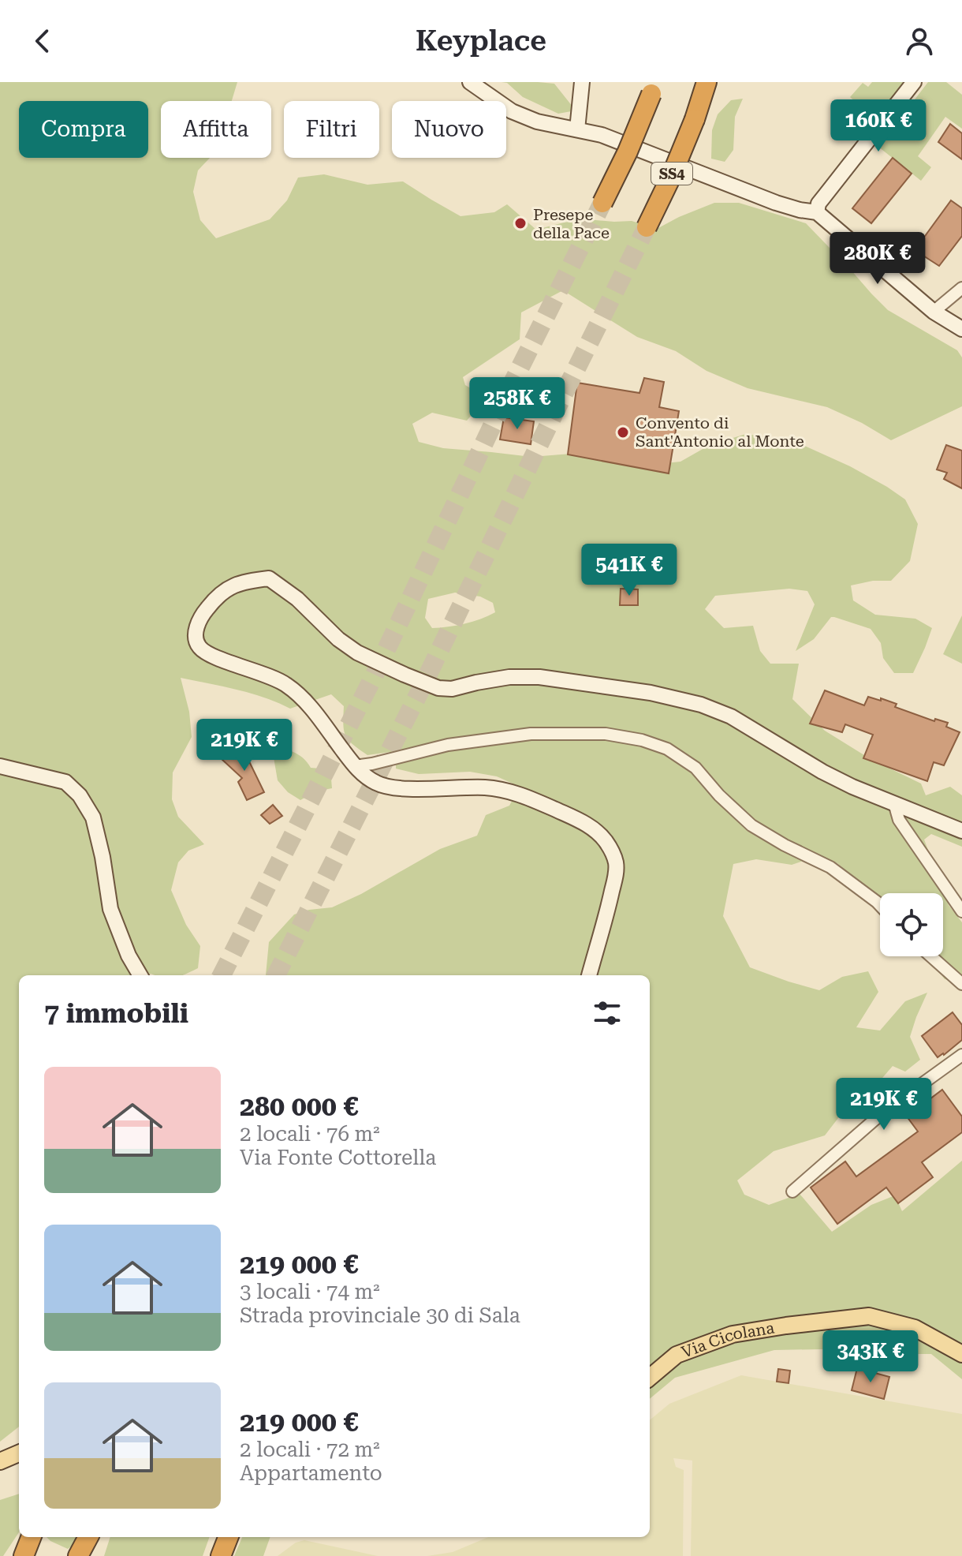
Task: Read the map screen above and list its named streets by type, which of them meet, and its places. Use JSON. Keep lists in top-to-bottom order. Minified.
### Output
{"streets":{"highway":["SS4"],"main road":["Via Cicolana"]},"places":["Presepe della Pace","Convento di Sant'Antonio al Monte"],"page":{"header":"Keyplace","price":["160K €","280K €","258K €","541K €","219K €","219K €","343K €"],"chip":["Compra","Affitta","Filtri","Nuovo"],"heading":"7 immobili","list":[{"name":"280 000 €","note":"2 locali · 76 m² · Via Fonte Cottorella"},{"name":"219 000 €","note":"3 locali · 74 m² · Strada provinciale 30 di Sala"},{"name":"219 000 €","note":"2 locali · 72 m² · Appartamento"}]}}
